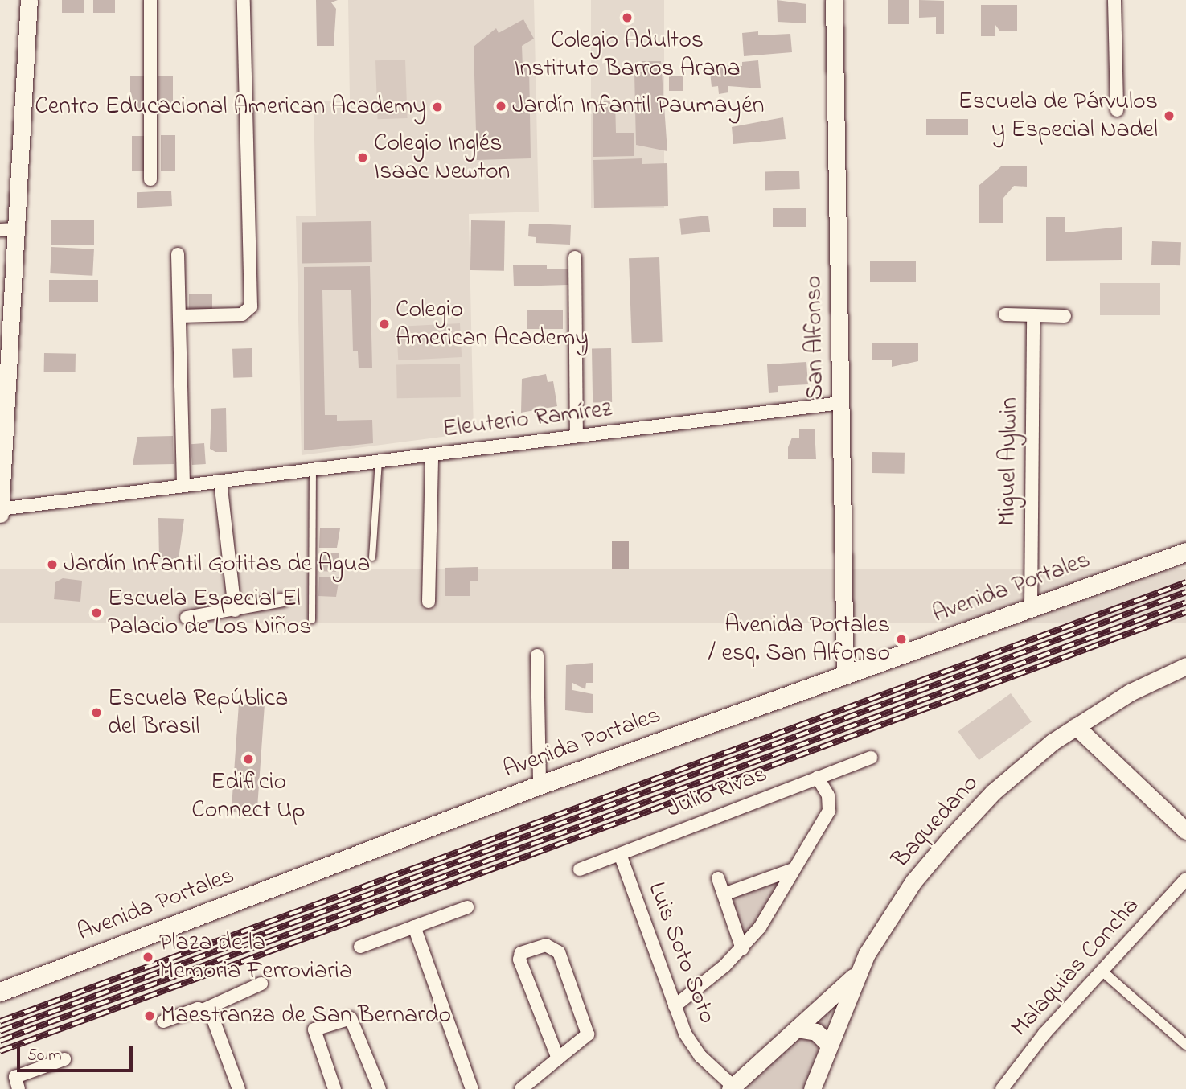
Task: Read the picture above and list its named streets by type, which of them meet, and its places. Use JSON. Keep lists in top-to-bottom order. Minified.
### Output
{"streets":{"main road":["Avenida Portales"],"street":["San Alfonso","Eleuterio Ramírez","Miguel Aylwin","Julio Rivas","Baquedano","Luis Soto Soto","Malaquias Concha"]},"crossings":[["San Alfonso","Eleuterio Ramírez"],["San Alfonso","Avenida Portales"],["Miguel Aylwin","Avenida Portales"],["Julio Rivas","Luis Soto Soto"]],"places":["Colegio Adultos Instituto Barros Arana","Jardín Infantil Paumayén","Centro Educacional American Academy","Escuela de Párvulos y Especial Nadel","Colegio Inglés Isaac Newton","Colegio American Academy","Jardín Infantil Gotitas de Agua","Escuela Especial El Palacio de Los Niños","Avenida Portales / esq. San Alfonso","Escuela República del Brasil","Edificio Connect Up","Plaza de la Memoria Ferroviaria","Maestranza de San Bernardo"],"scale_bar":"50 m"}
